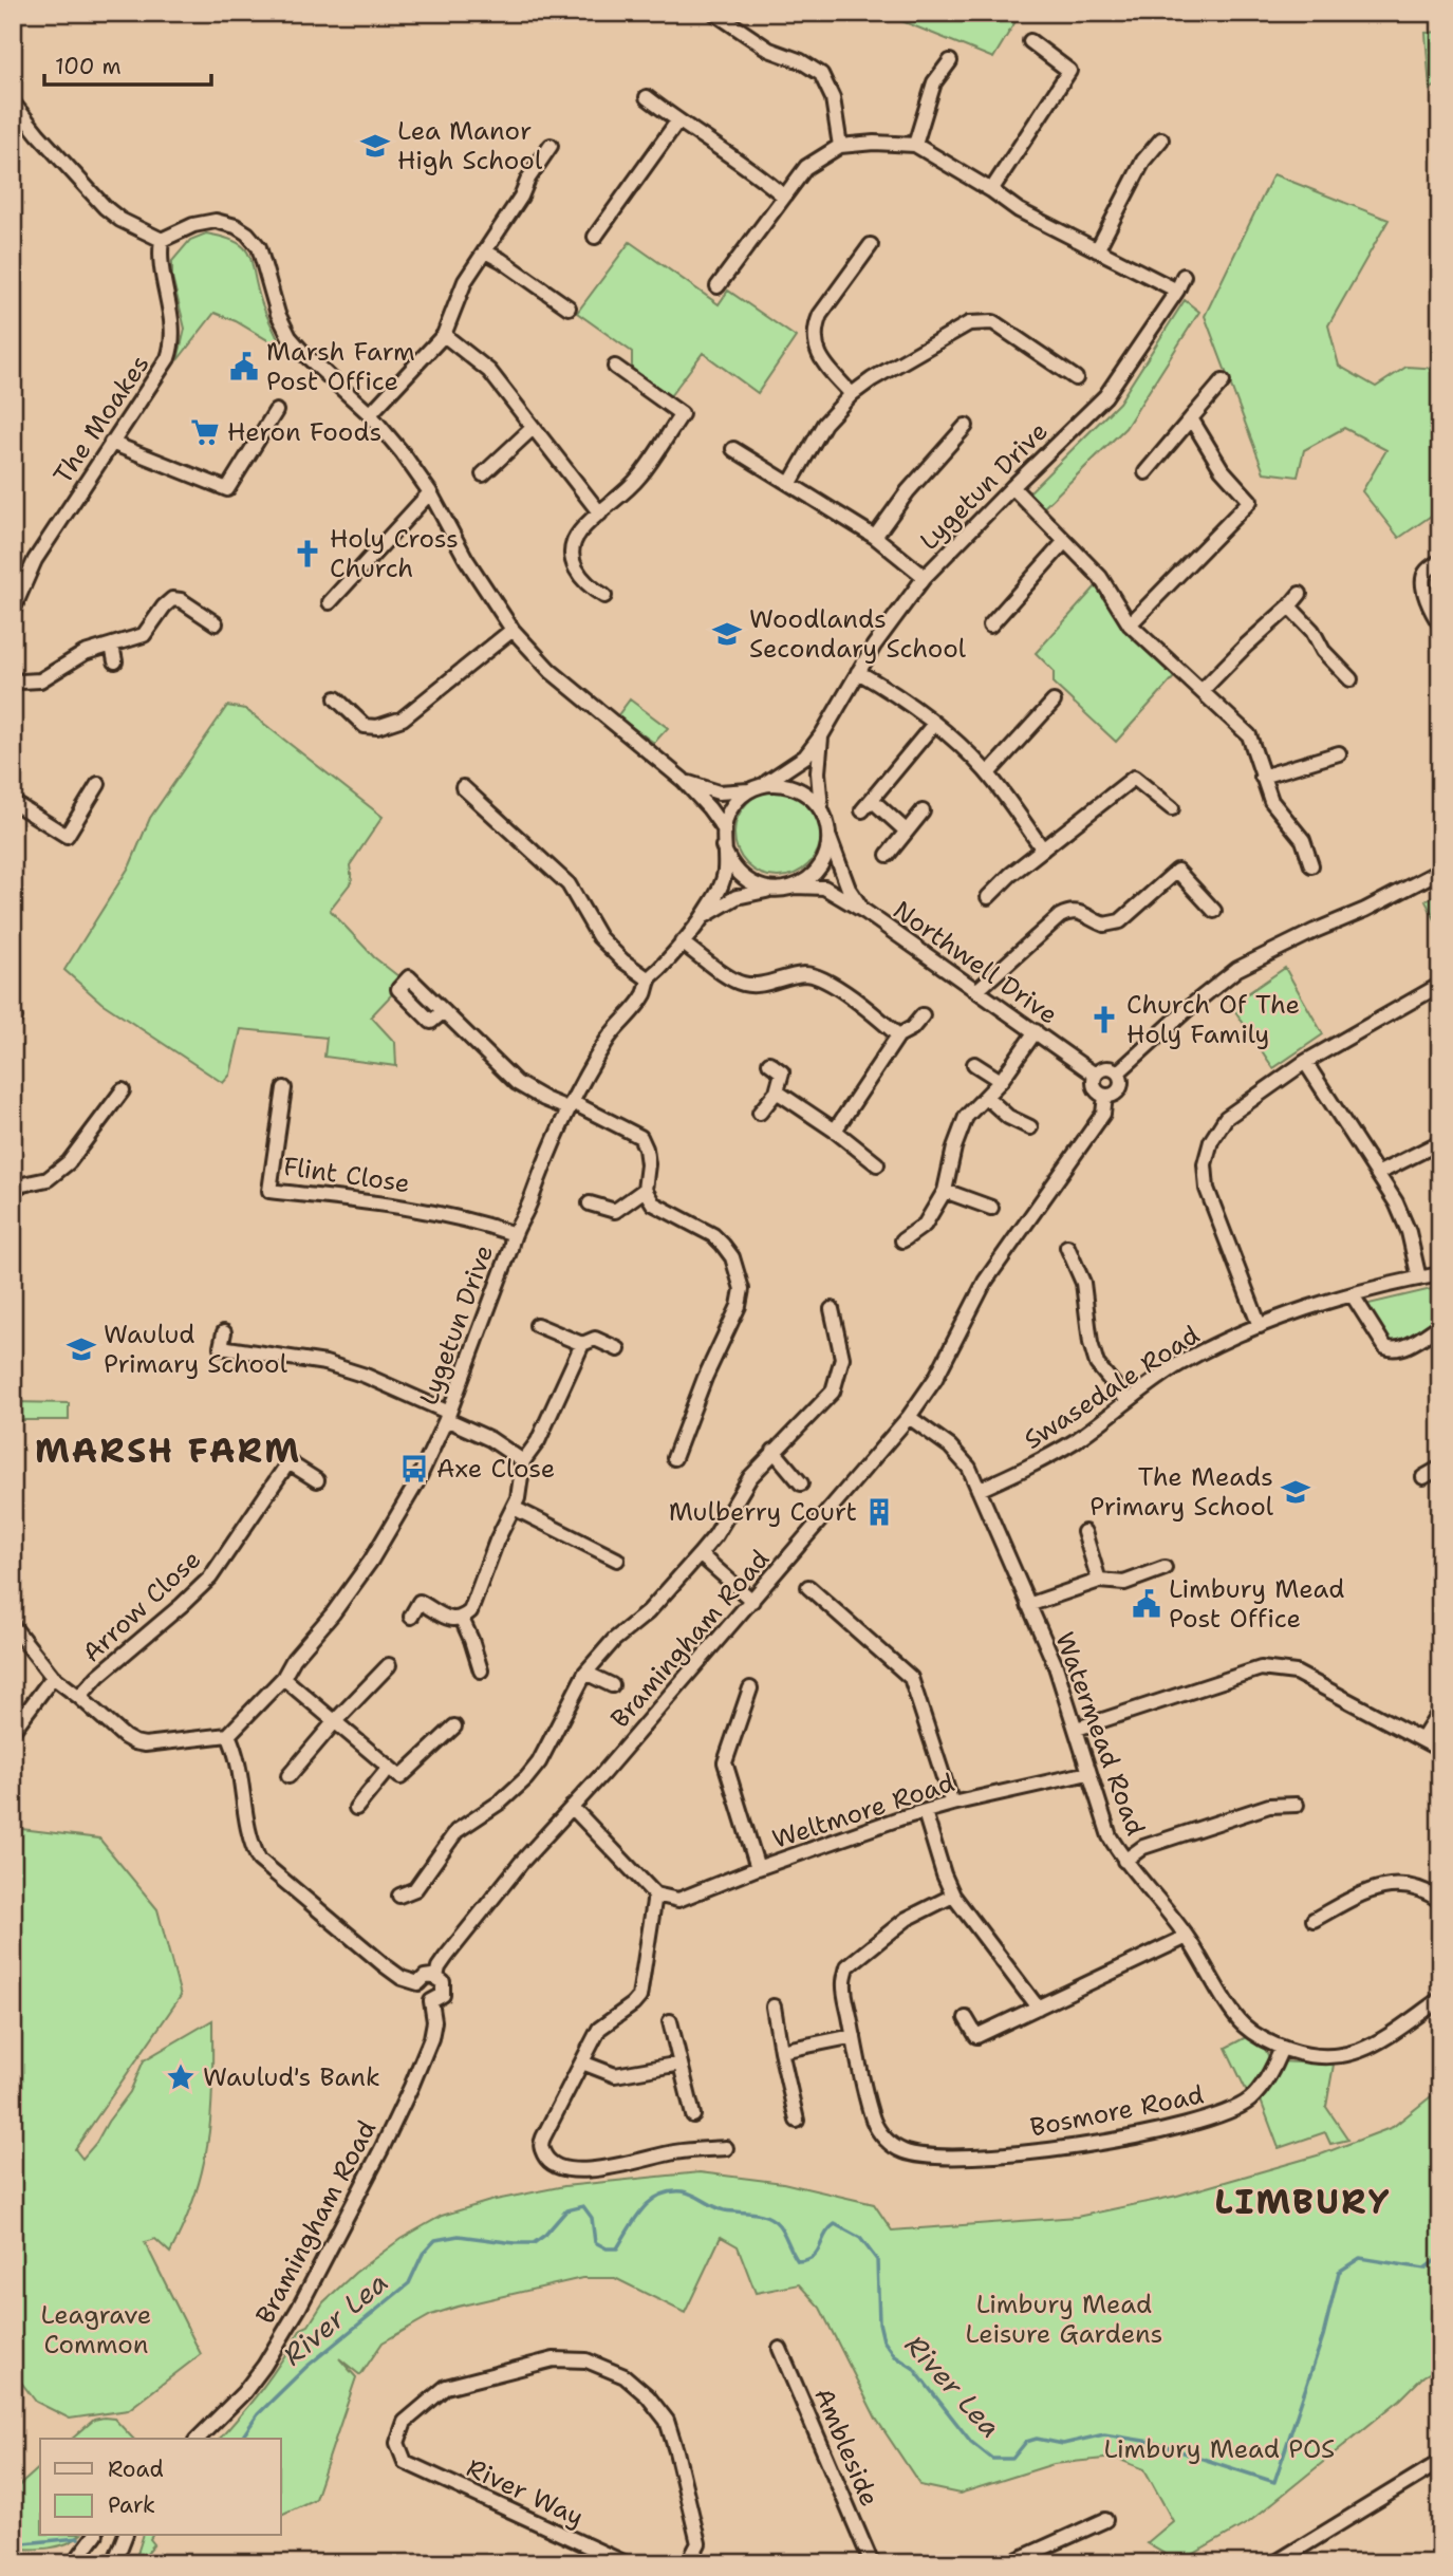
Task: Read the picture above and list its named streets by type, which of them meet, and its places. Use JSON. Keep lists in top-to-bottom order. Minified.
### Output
{"streets":{"street":["The Moakes","Lygetun Drive","Northwell Drive","Flint Close","Swasedale Road","Arrow Close","Bramingham Road","Watermead Road","Weltmore Road","Bosmore Road","Ambleside","River Way"]},"crossings":[["Lygetun Drive","Northwell Drive"],["Lygetun Drive","Flint Close"],["Northwell Drive","Bramingham Road"],["Swasedale Road","Watermead Road"],["Bramingham Road","Watermead Road"],["Watermead Road","Weltmore Road"],["Watermead Road","Bosmore Road"]],"districts":["MARSH FARM","LIMBURY"],"water":["River Lea"],"parks":["Limbury Mead Leisure Gardens","Leagrave Common","Limbury Mead POS"],"places":{"school or university":["Lea Manor High School","Woodlands Secondary School","Waulud Primary School","The Meads Primary School"],"public building":["Marsh Farm Post Office","Limbury Mead Post Office"],"supermarket":["Heron Foods"],"church":["Holy Cross Church","Church Of The Holy Family"],"bus stop":["Axe Close"],"building":["Mulberry Court"],"place":["Waulud's Bank"]},"legend":["Road","Park"],"scale_bar":"100 m"}
